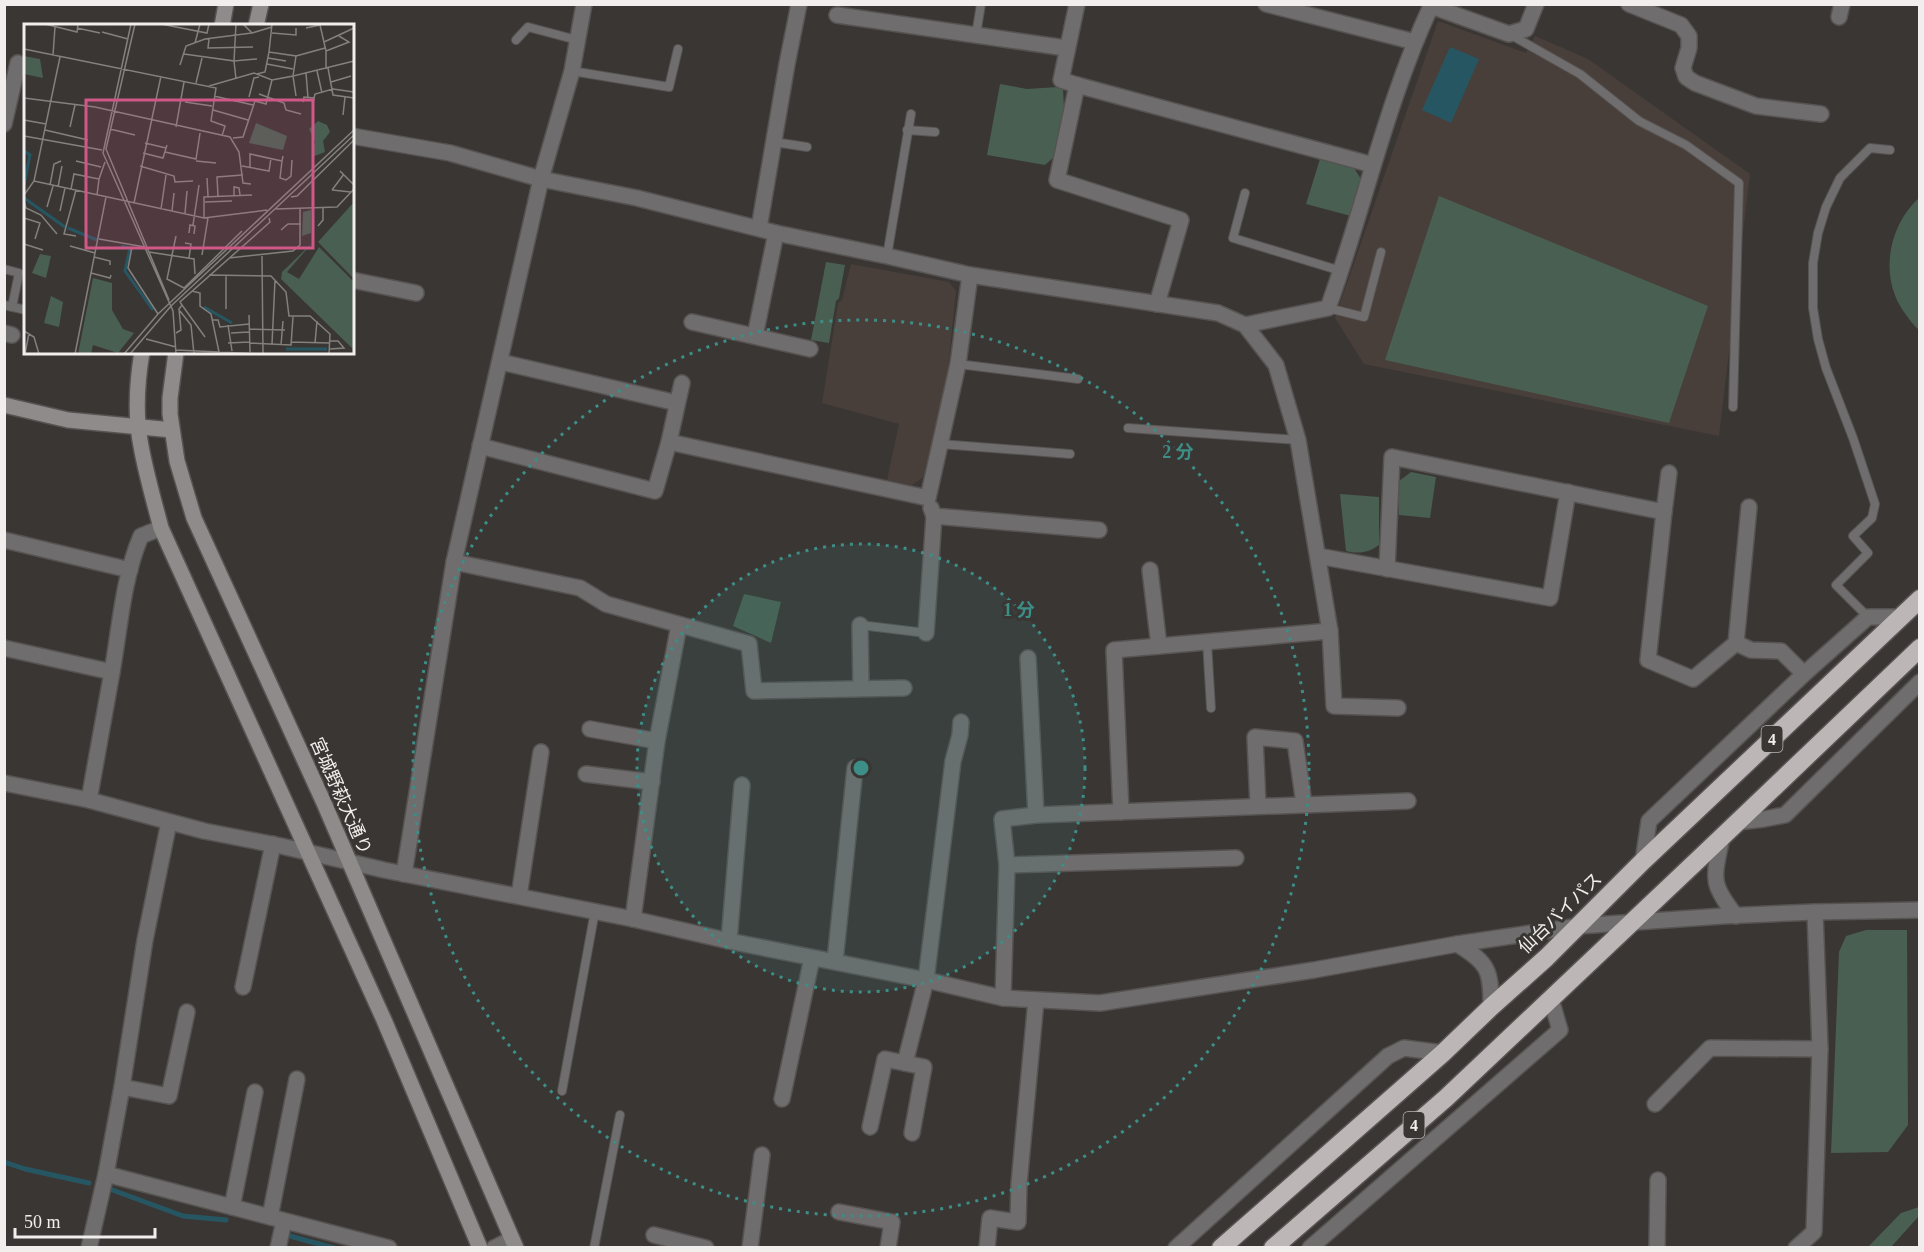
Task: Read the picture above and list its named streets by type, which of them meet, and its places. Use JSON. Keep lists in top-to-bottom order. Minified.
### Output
{"streets":{"highway":["4","仙台バイパス"],"street":["宮城野萩大通り"]},"scale_bar":"50 m","rings":["2 分","1 分"]}
